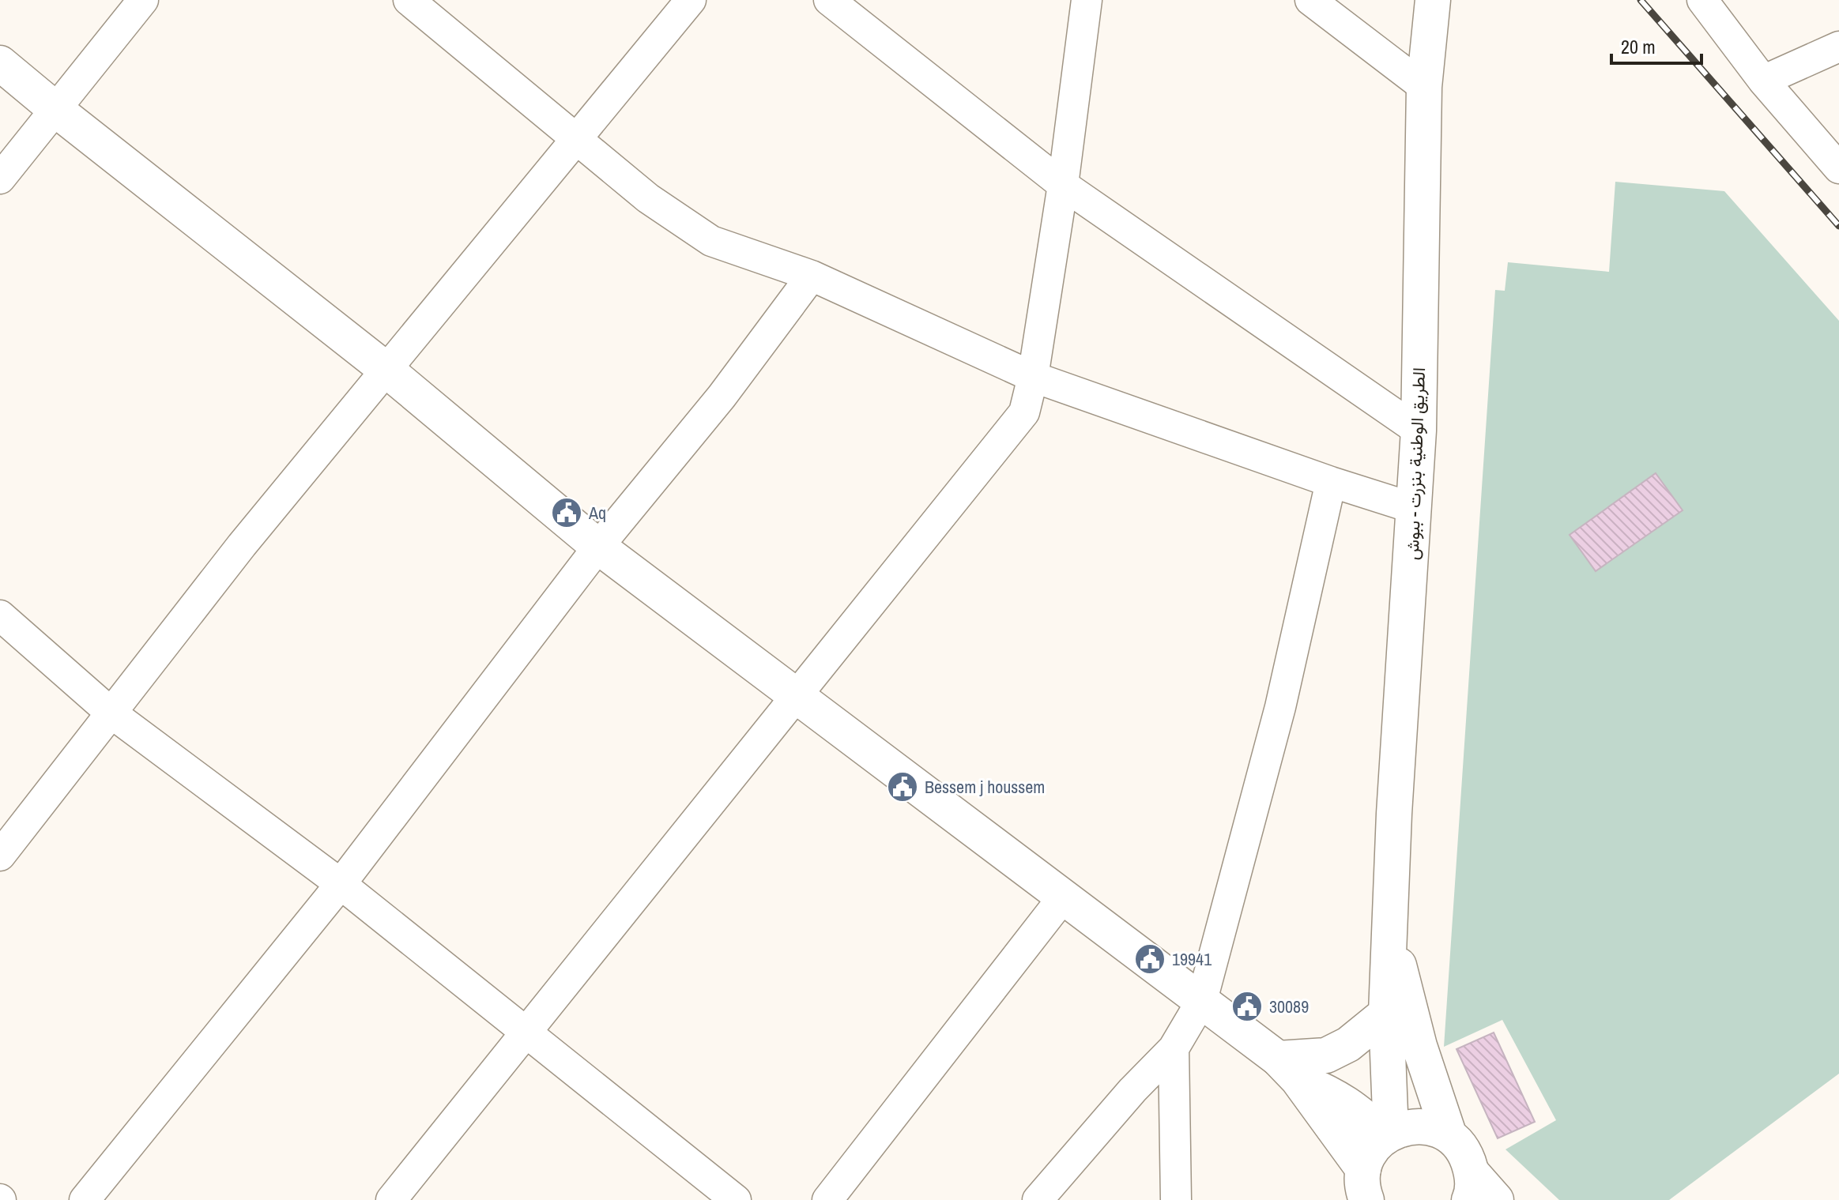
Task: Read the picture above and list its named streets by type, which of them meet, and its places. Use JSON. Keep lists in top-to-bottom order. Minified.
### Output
{"streets":{"street":["الطريق الوطنية بنزرت - ببوش"]},"places":{"public building":["Aq","Bessem j houssem","19941","30089"]},"scale_bar":"20 m"}
